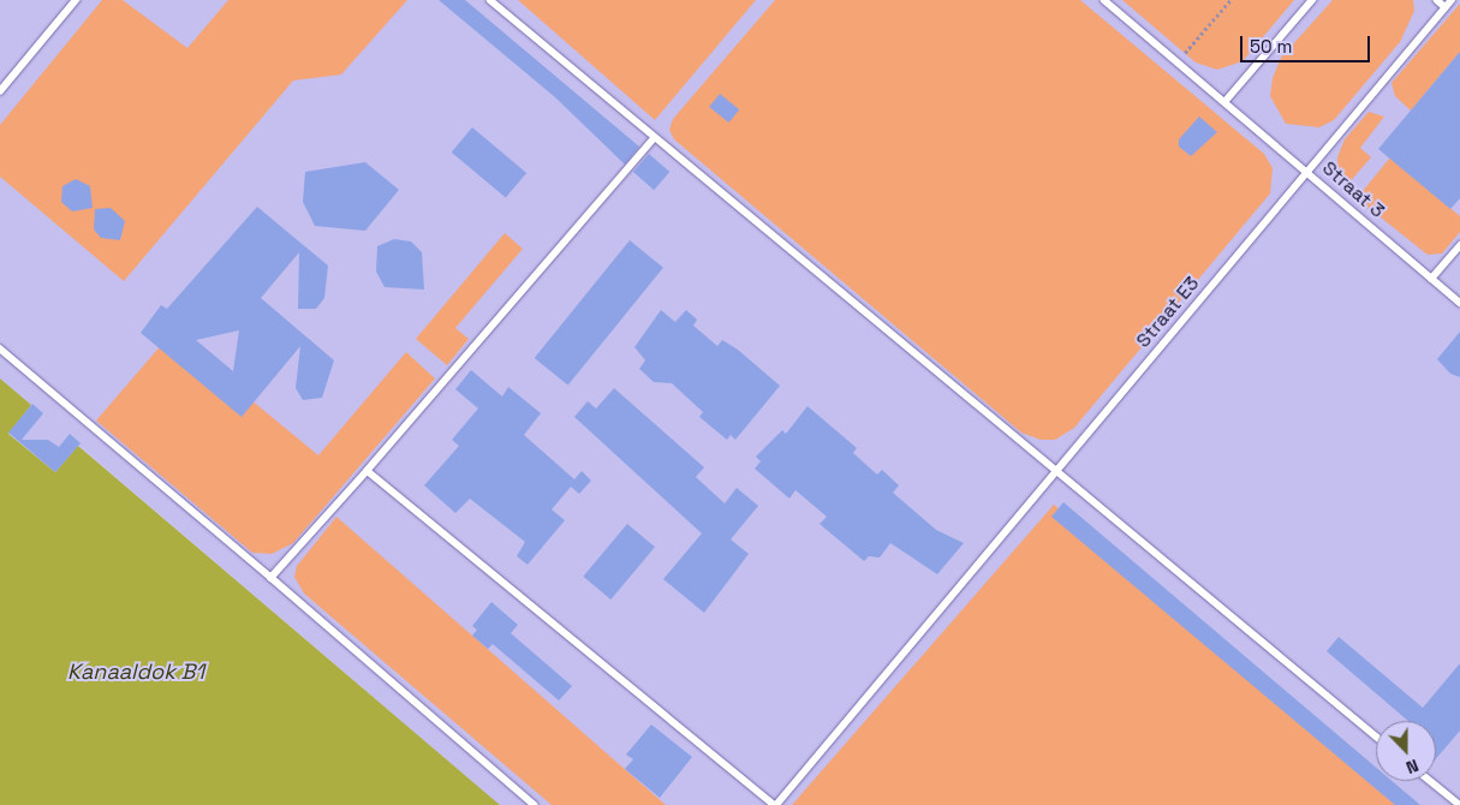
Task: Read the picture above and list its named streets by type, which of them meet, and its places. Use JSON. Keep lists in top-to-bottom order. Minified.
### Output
{"streets":{"lane":["Straat 3","Straat E3"]},"crossings":[["Straat 3","Straat E3"]],"water":["Kanaaldok B1"],"scale_bar":"50 m","north":"bottom"}
